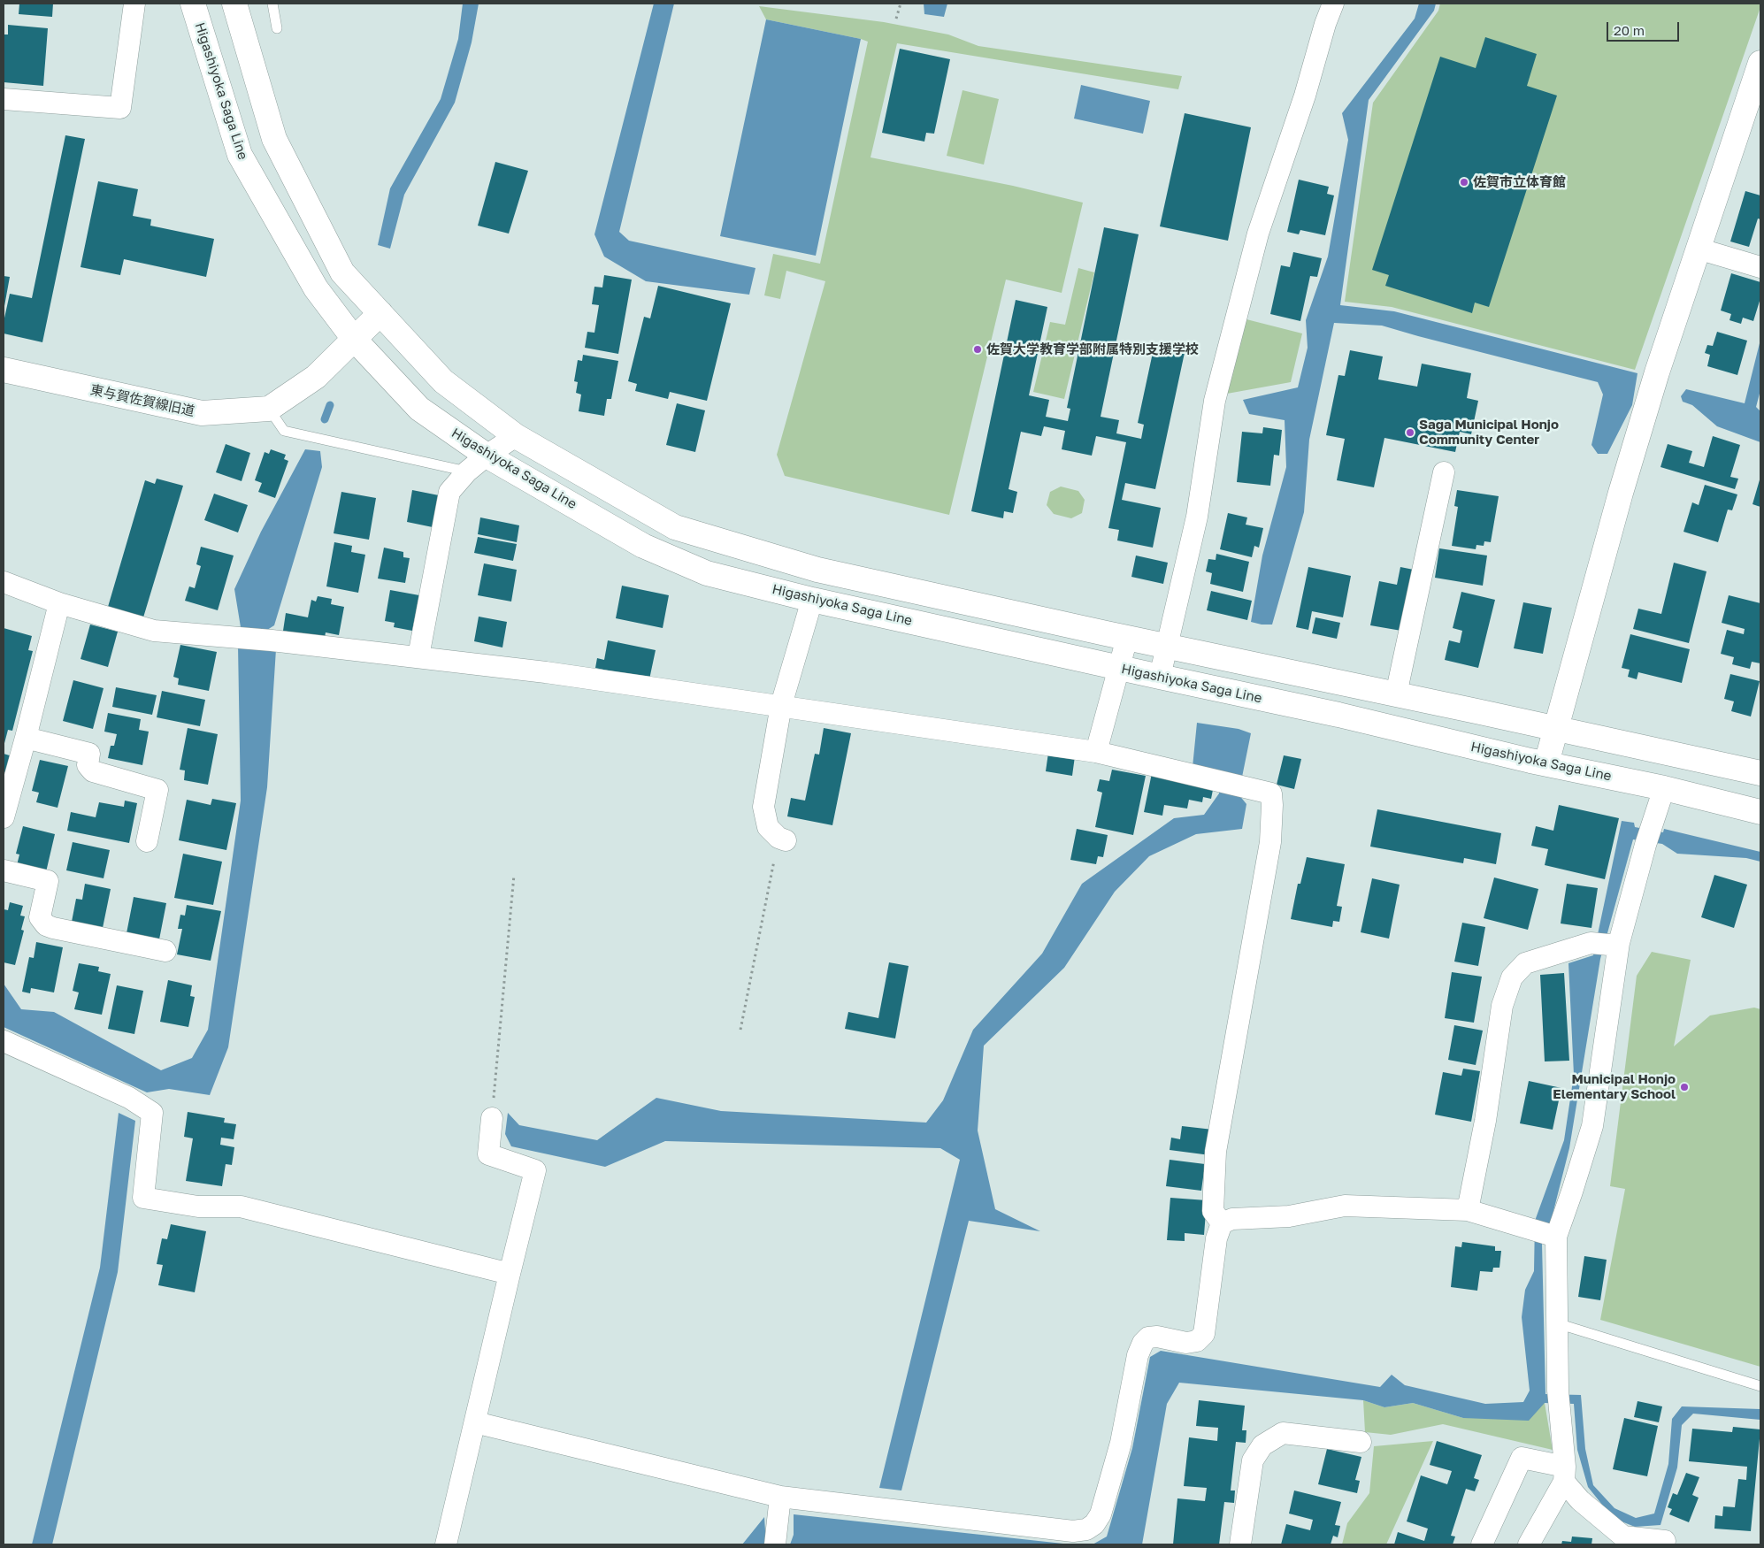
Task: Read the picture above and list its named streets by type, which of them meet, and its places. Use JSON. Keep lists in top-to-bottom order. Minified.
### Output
{"streets":{"main road":["Higashiyoka Saga Line","東与賀佐賀線旧道"]},"places":["佐賀市立体育館","佐賀大学教育学部附属特別支援学校","Saga Municipal Honjo Community Center","Municipal Honjo Elementary School"],"scale_bar":"20 m"}
